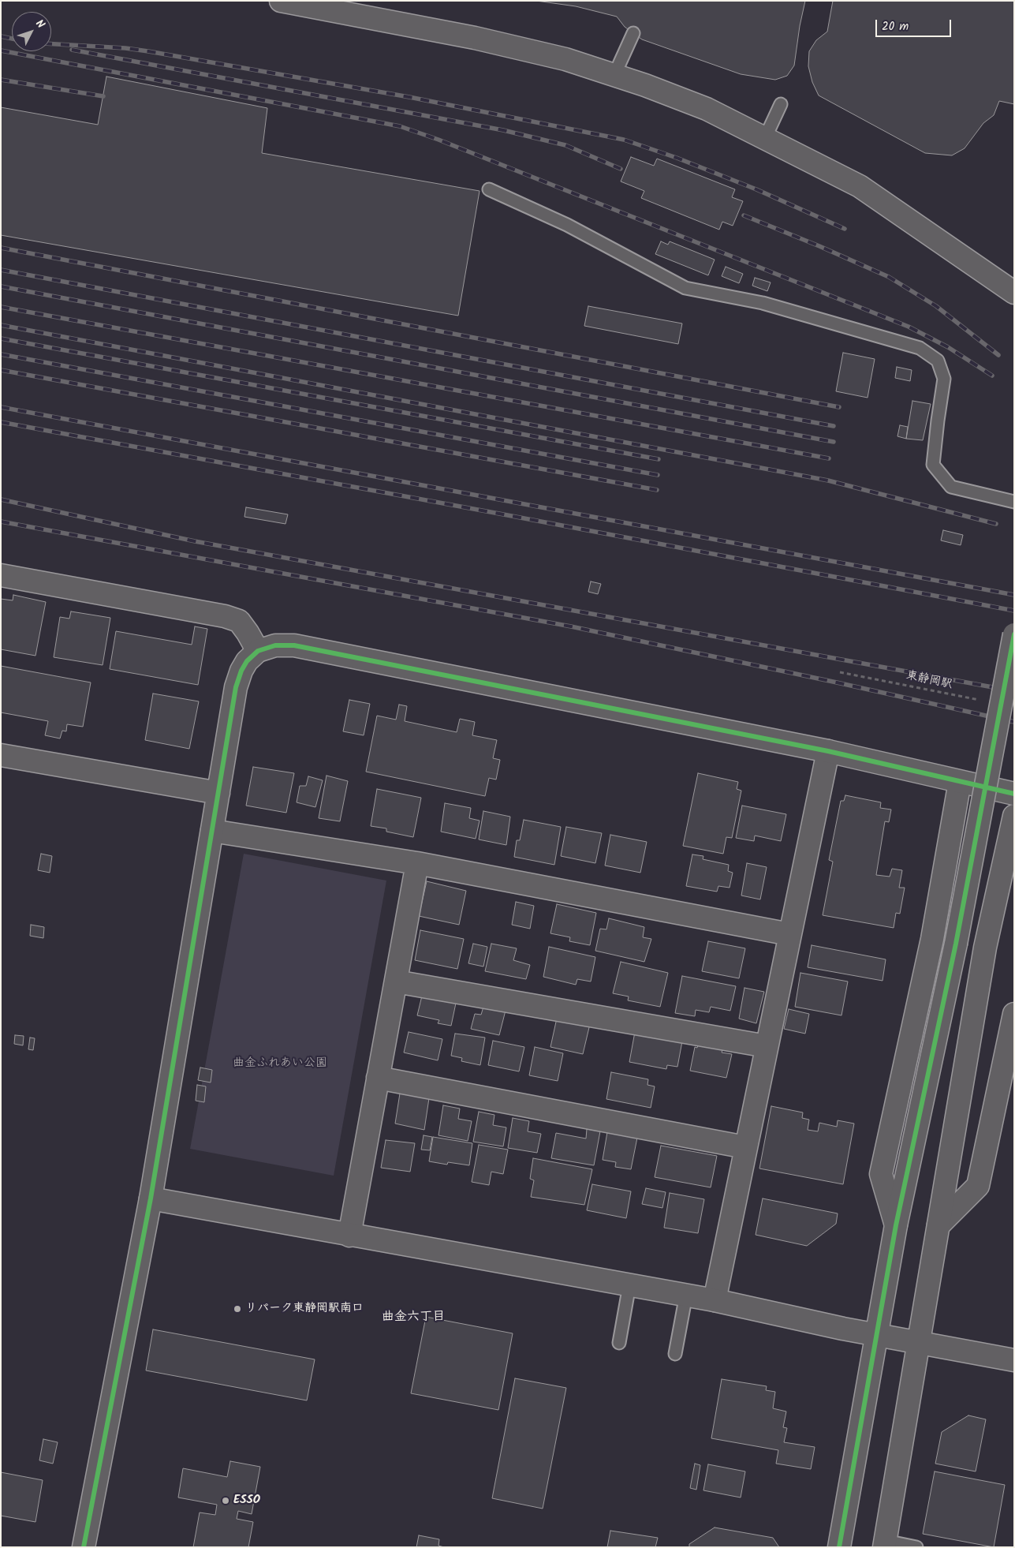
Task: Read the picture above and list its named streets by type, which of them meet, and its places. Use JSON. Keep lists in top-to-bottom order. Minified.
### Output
{"streets":{"path":["東静岡駅"]},"districts":["曲金六丁目"],"parks":["曲金ふれあい公園"],"places":["リパーク東静岡駅南口","ESSO"],"scale_bar":"20 m","north":"top right"}
